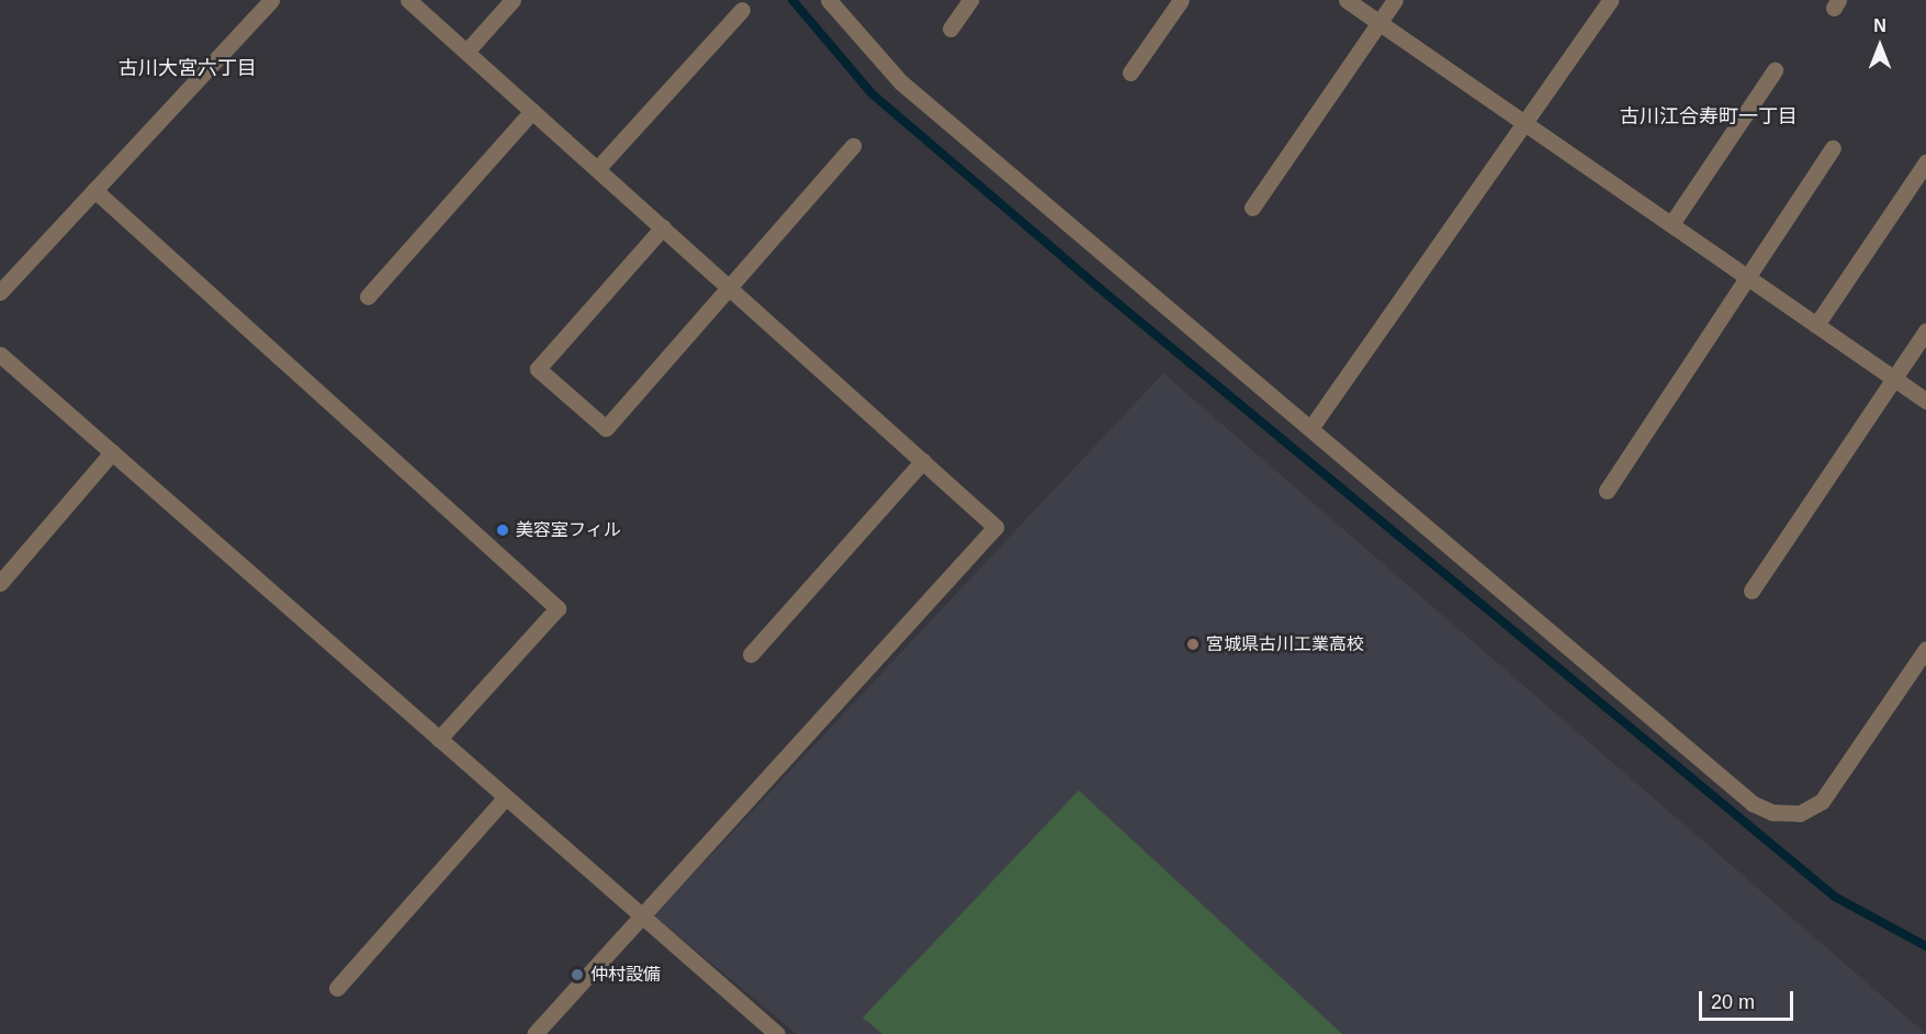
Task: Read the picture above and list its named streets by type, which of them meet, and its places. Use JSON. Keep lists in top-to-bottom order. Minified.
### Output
{"districts":["古川大宮六丁目","古川江合寿町一丁目"],"places":["美容室フィル","宮城県古川工業高校","仲村設備"],"scale_bar":"20 m","north":"top"}
